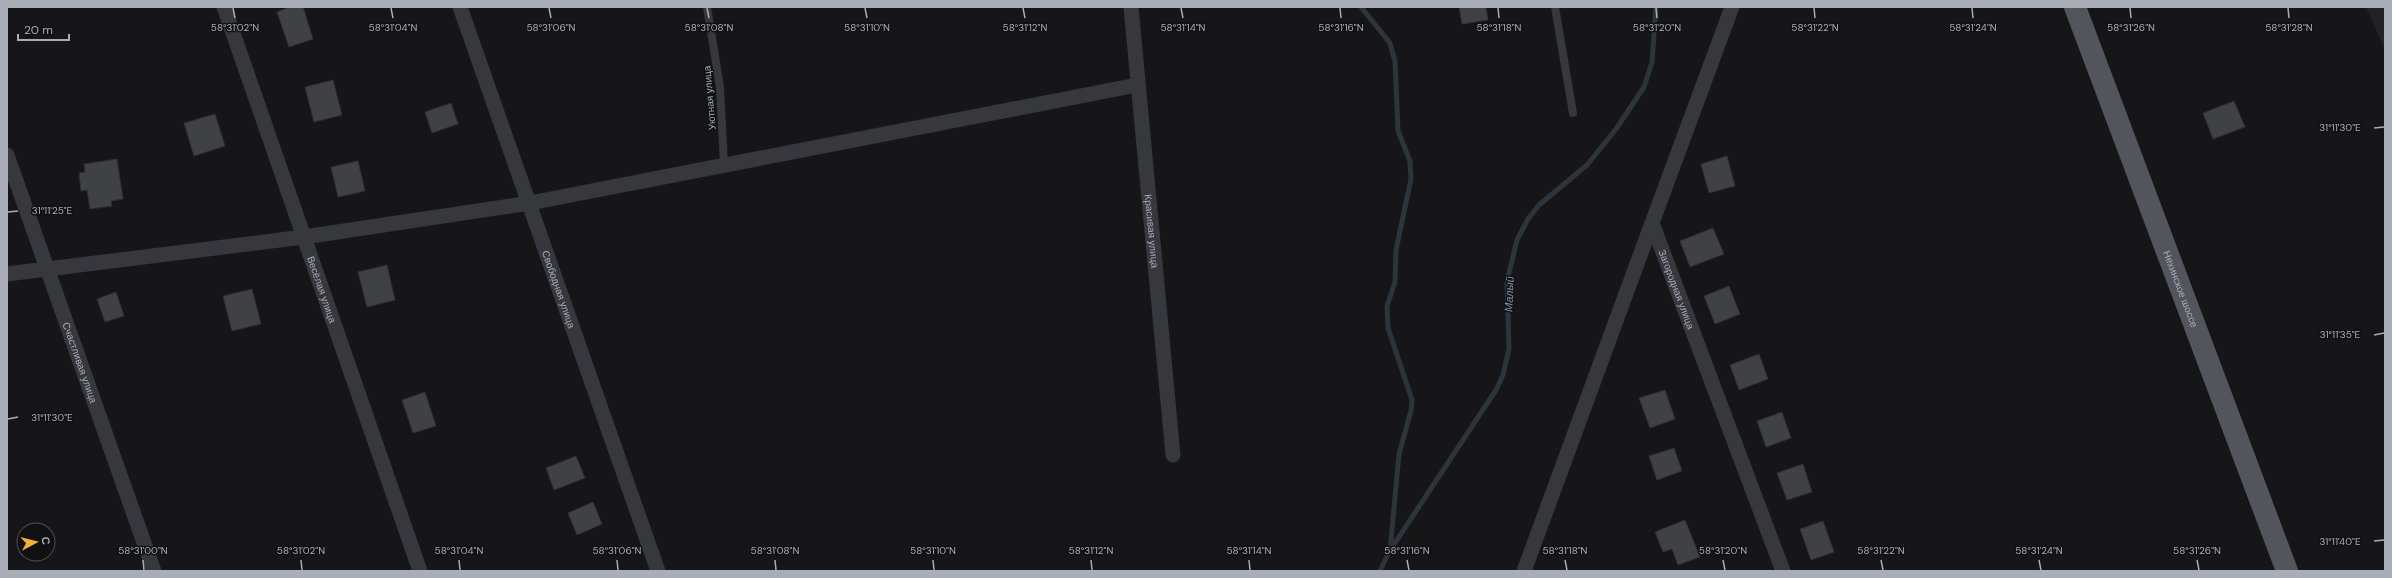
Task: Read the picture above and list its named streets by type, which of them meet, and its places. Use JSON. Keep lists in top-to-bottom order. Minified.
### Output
{"streets":{"main road":["Нехинское шоссе"],"street":["Красивая улица","Весёлая улица","Свободная улица","Загородная улица","Счастливая улица"],"lane":["Уютная улица"]},"water":["Малый"],"scale_bar":"20 m","north":"right","coordinates":["58°31'02\"N","58°31'04\"N","58°31'06\"N","58°31'08\"N","58°31'10\"N","58°31'12\"N","58°31'14\"N","58°31'16\"N","58°31'18\"N","58°31'20\"N","58°31'22\"N","58°31'24\"N","58°31'26\"N","58°31'28\"N","31°11'30\"E","31°11'25\"E","31°11'35\"E","31°11'40\"E","58°31'00\"N"]}
